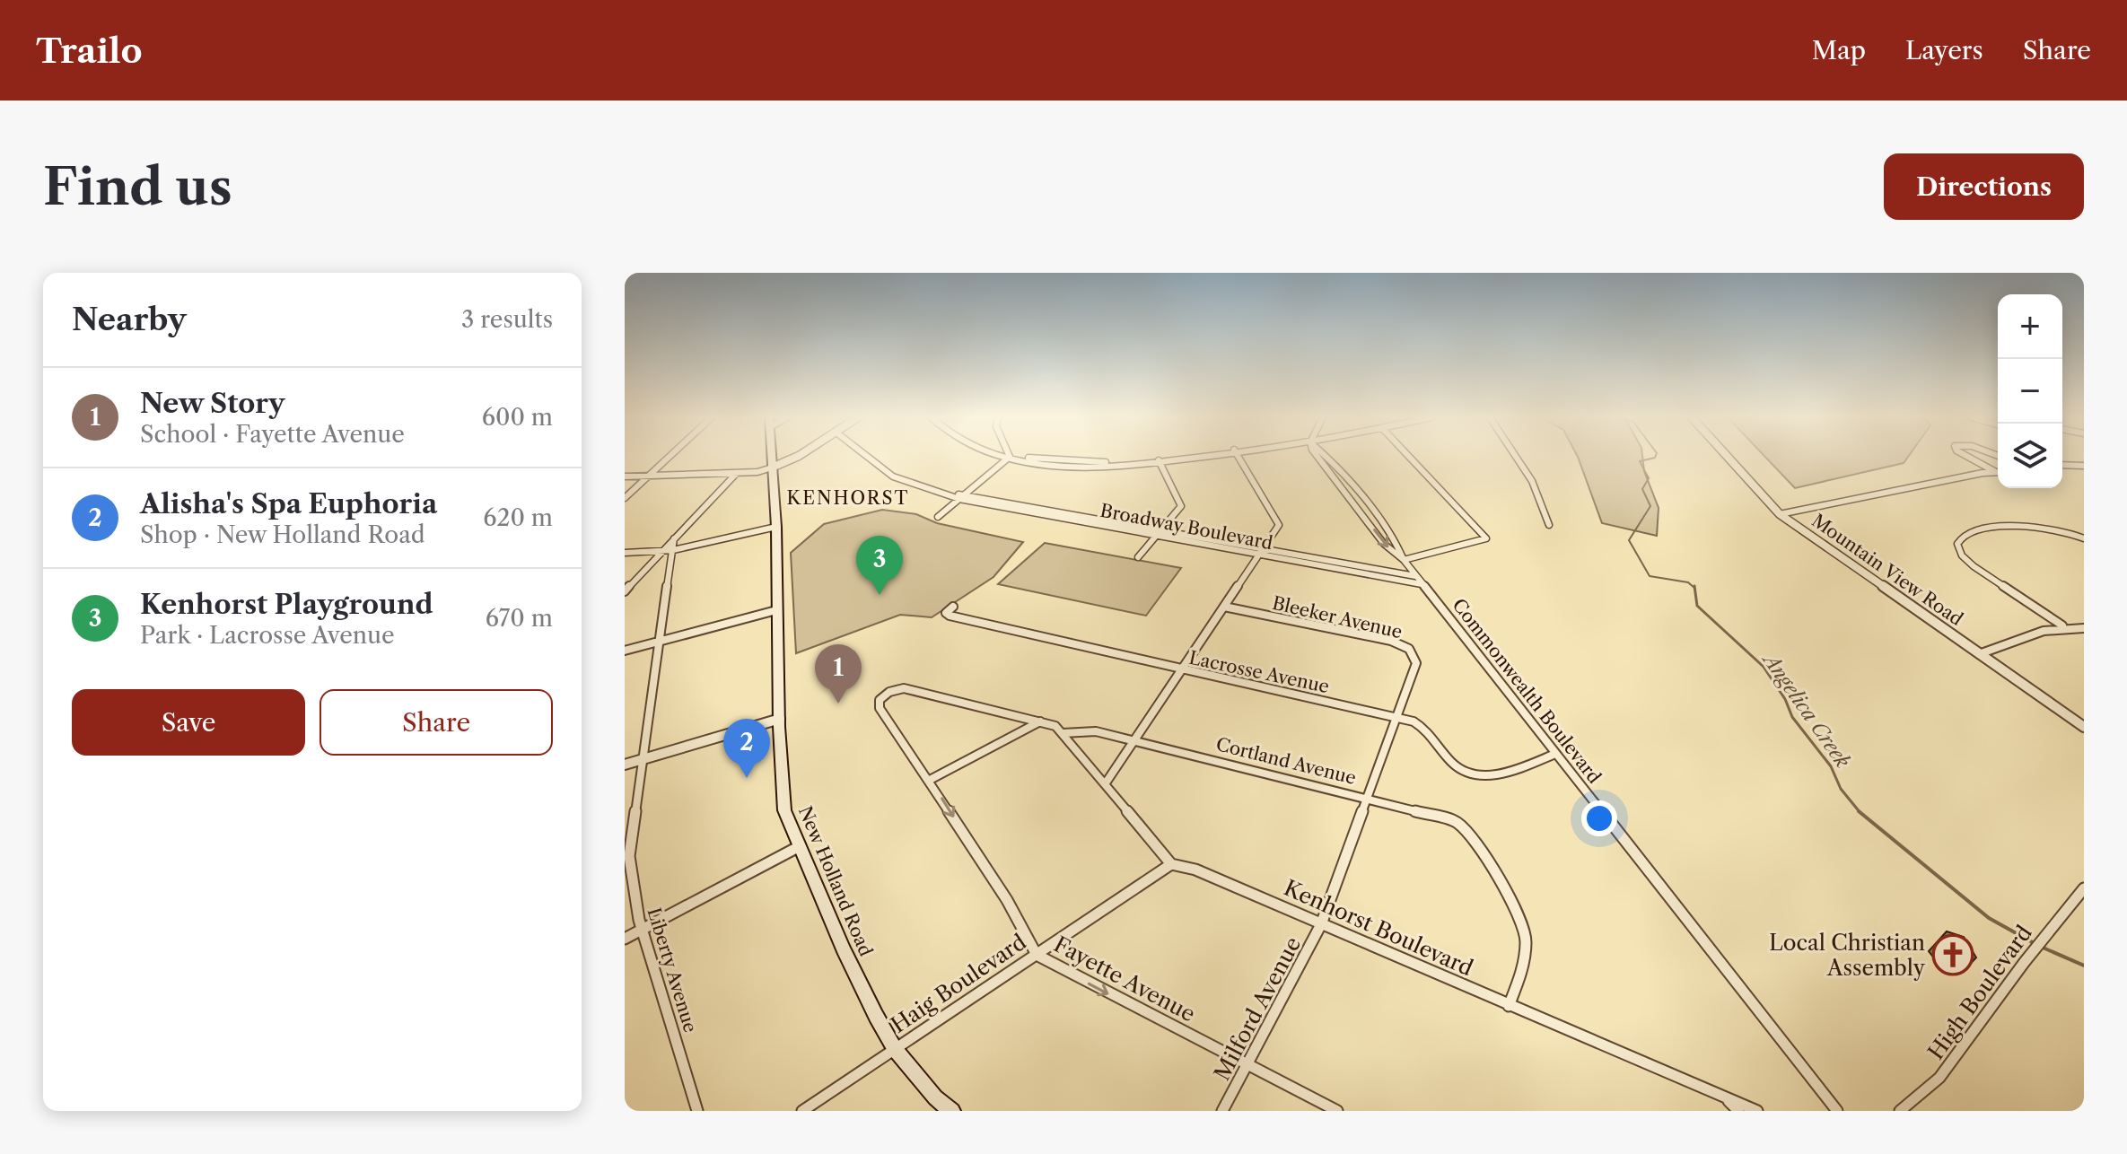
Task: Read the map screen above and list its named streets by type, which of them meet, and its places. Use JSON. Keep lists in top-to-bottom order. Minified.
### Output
{"streets":{"main road":["New Holland Road"],"street":["Broadway Boulevard","Mountain View Road","Bleeker Avenue","Lacrosse Avenue","Commonwealth Boulevard","Cortland Avenue","Kenhorst Boulevard","Liberty Avenue","Fayette Avenue","Haig Boulevard","High Boulevard","Milford Avenue"]},"crossings":[["Broadway Boulevard","Commonwealth Boulevard"],["Bleeker Avenue","Milford Avenue"],["Lacrosse Avenue","Commonwealth Boulevard"],["Lacrosse Avenue","Milford Avenue"],["Cortland Avenue","Kenhorst Boulevard"],["Cortland Avenue","Fayette Avenue"],["Cortland Avenue","Milford Avenue"],["New Holland Road","Haig Boulevard"],["Kenhorst Boulevard","Haig Boulevard"],["Kenhorst Boulevard","Milford Avenue"],["Fayette Avenue","Haig Boulevard"],["Fayette Avenue","Milford Avenue"]],"one_way":["Fayette Avenue"],"districts":["KENHORST"],"water":["Angelica Creek"],"places":{"church":["Local Christian Assembly"]},"page":{"header":"Trailo","nav":["Map","Layers","Share"],"buttons":["Directions",["Save","Share"]],"title":"Find us","heading":["Nearby","3 results"],"map_buttons":["+","−"],"list":[{"mark":"1","name":"New Story","note":"School · Fayette Avenue","value":"600 m"},{"mark":"2","name":"Alisha's Spa Euphoria","note":"Shop · New Holland Road","value":"620 m"},{"mark":"3","name":"Kenhorst Playground","note":"Park · Lacrosse Avenue","value":"670 m"}],"pins":["3","1","2"]}}
